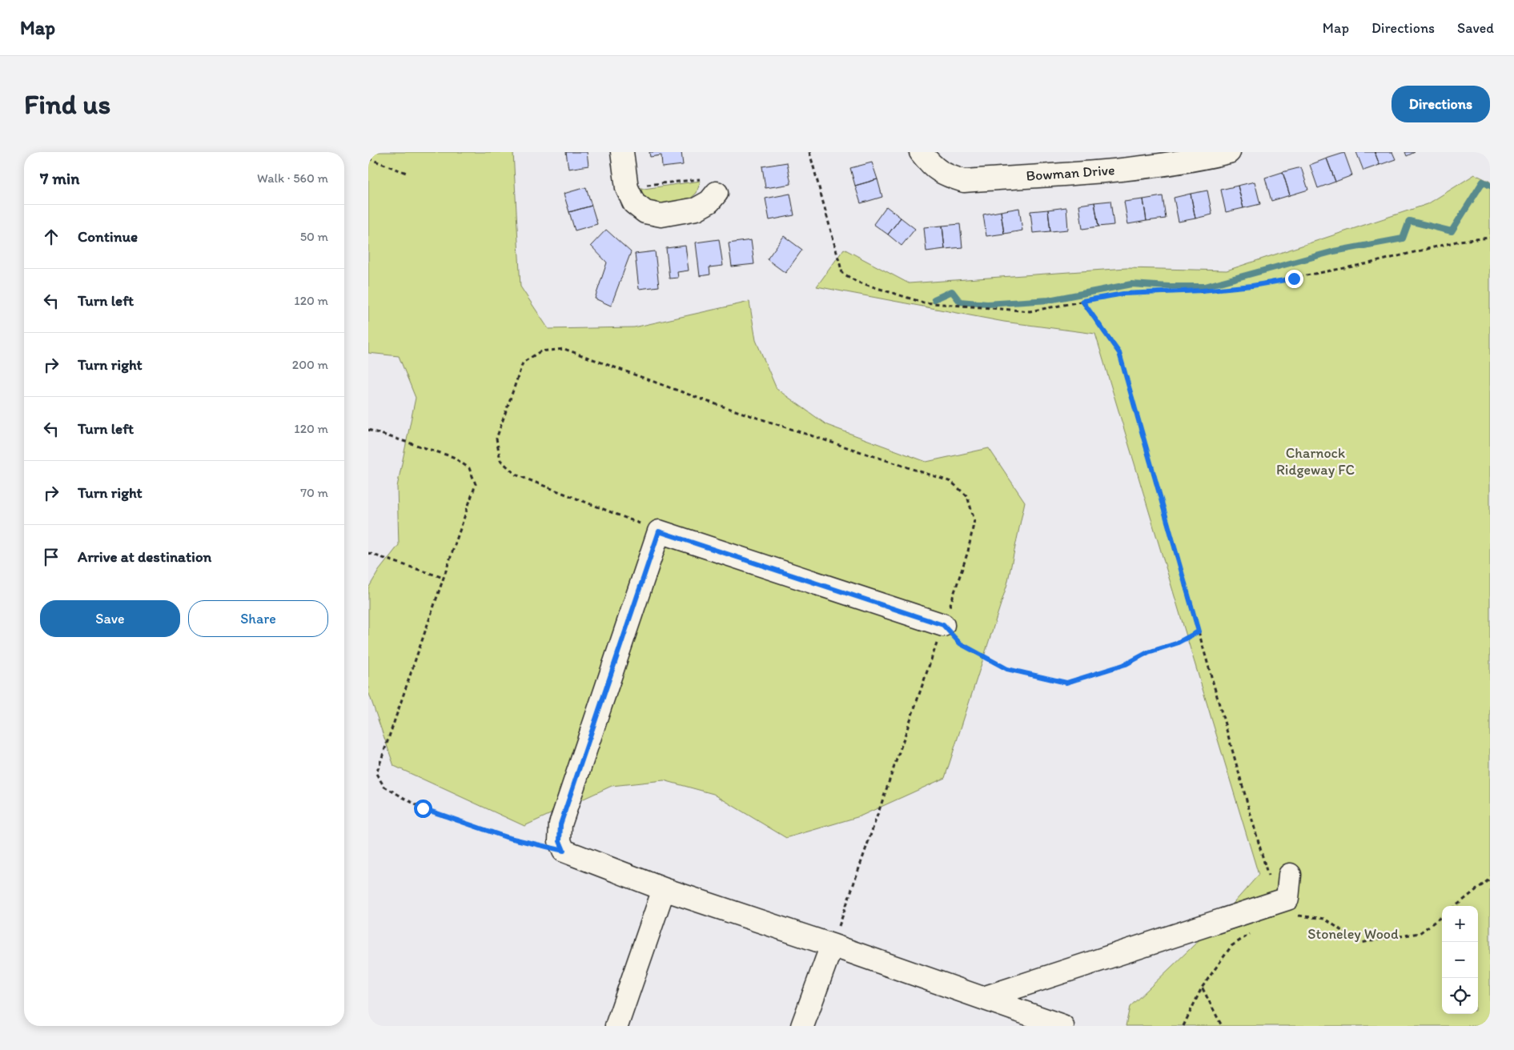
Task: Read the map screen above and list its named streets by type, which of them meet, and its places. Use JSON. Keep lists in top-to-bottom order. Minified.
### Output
{"streets":{"street":["Bowman Drive"]},"parks":["Charnock Ridgeway FC","Stoneley Wood"],"page":{"header":"Map","nav":["Map","Directions","Saved"],"buttons":["Directions",["Save","Share"]],"title":"Find us","heading":["7 min","Walk · 560 m"],"list":[["Continue","50 m"],["Turn left","120 m"],["Turn right","200 m"],["Turn left","120 m"],["Turn right","70 m"],"Arrive at destination"],"map_buttons":["+","−"]}}
